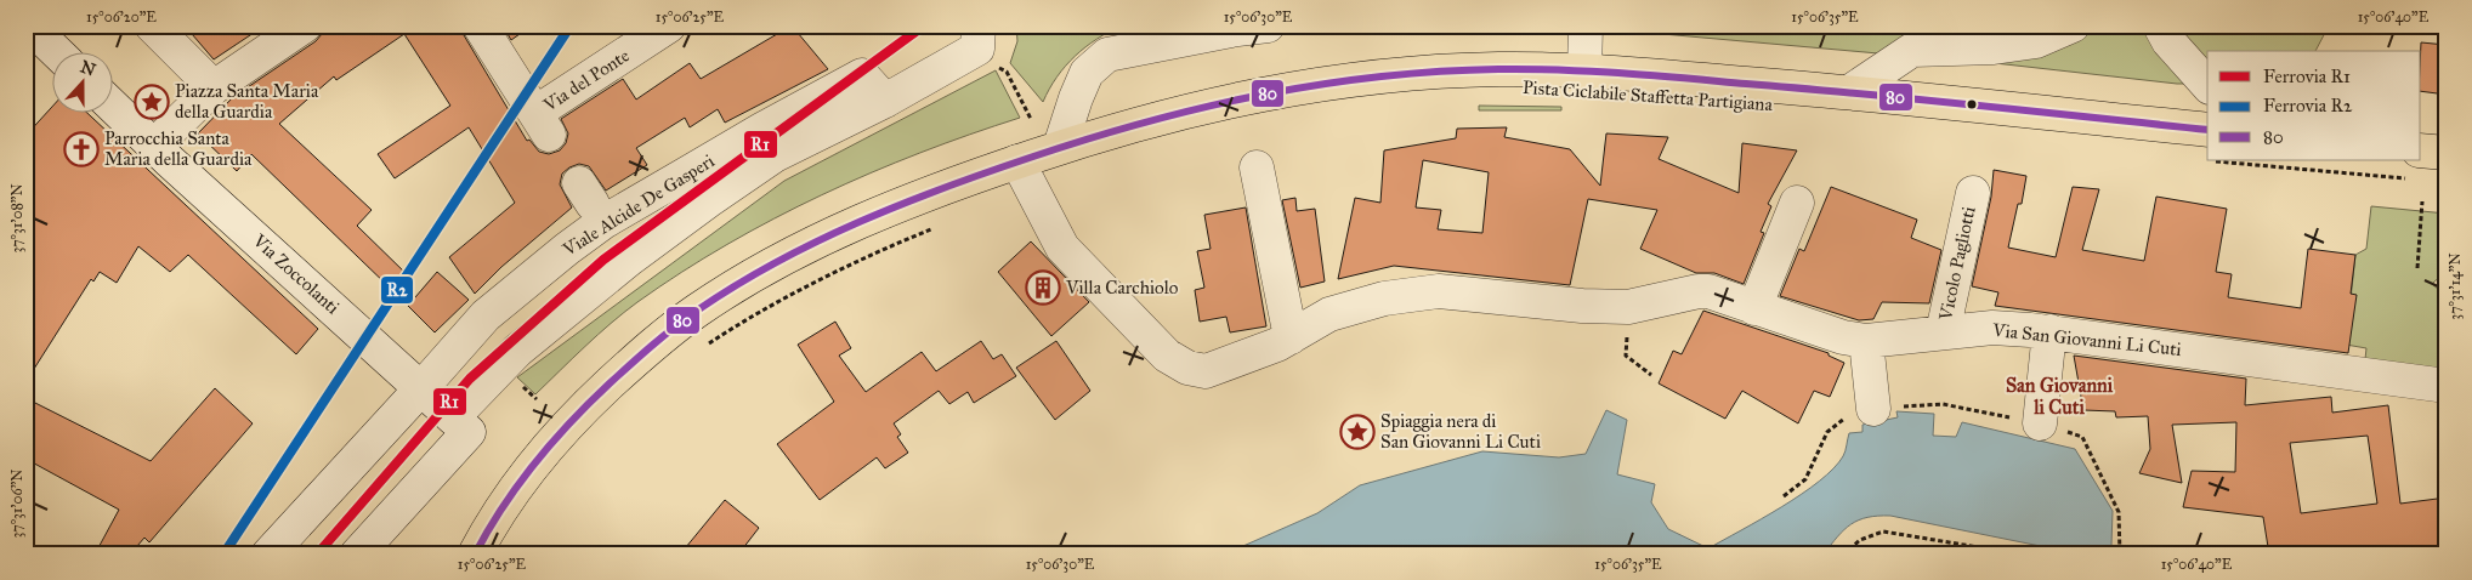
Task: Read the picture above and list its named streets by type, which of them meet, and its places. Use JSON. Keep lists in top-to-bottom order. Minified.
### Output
{"streets":{"street":["Via del Ponte","Viale Alcide De Gasperi","Vicolo Pagliotti","Via Zoccolanti","Via San Giovanni Li Cuti"]},"crossings":[["Viale Alcide De Gasperi","Via Zoccolanti"],["Vicolo Pagliotti","Via San Giovanni Li Cuti"]],"districts":["San Giovanni li Cuti"],"places":{"place":["Piazza Santa Maria della Guardia","Spiaggia nera di San Giovanni Li Cuti"],"church":["Parrocchia Santa Maria della Guardia"],"building":["Villa Carchiolo"]},"lines":["rail line R1","rail line R2","transit line 80"],"legend":["Ferrovia R1","Ferrovia R2","80"],"north":"top","coordinates":["15°06'20\"E","15°06'25\"E","15°06'30\"E","15°06'35\"E","15°06'40\"E","37°31'08\"N","37°31'14\"N","37°31'06\"N"]}
